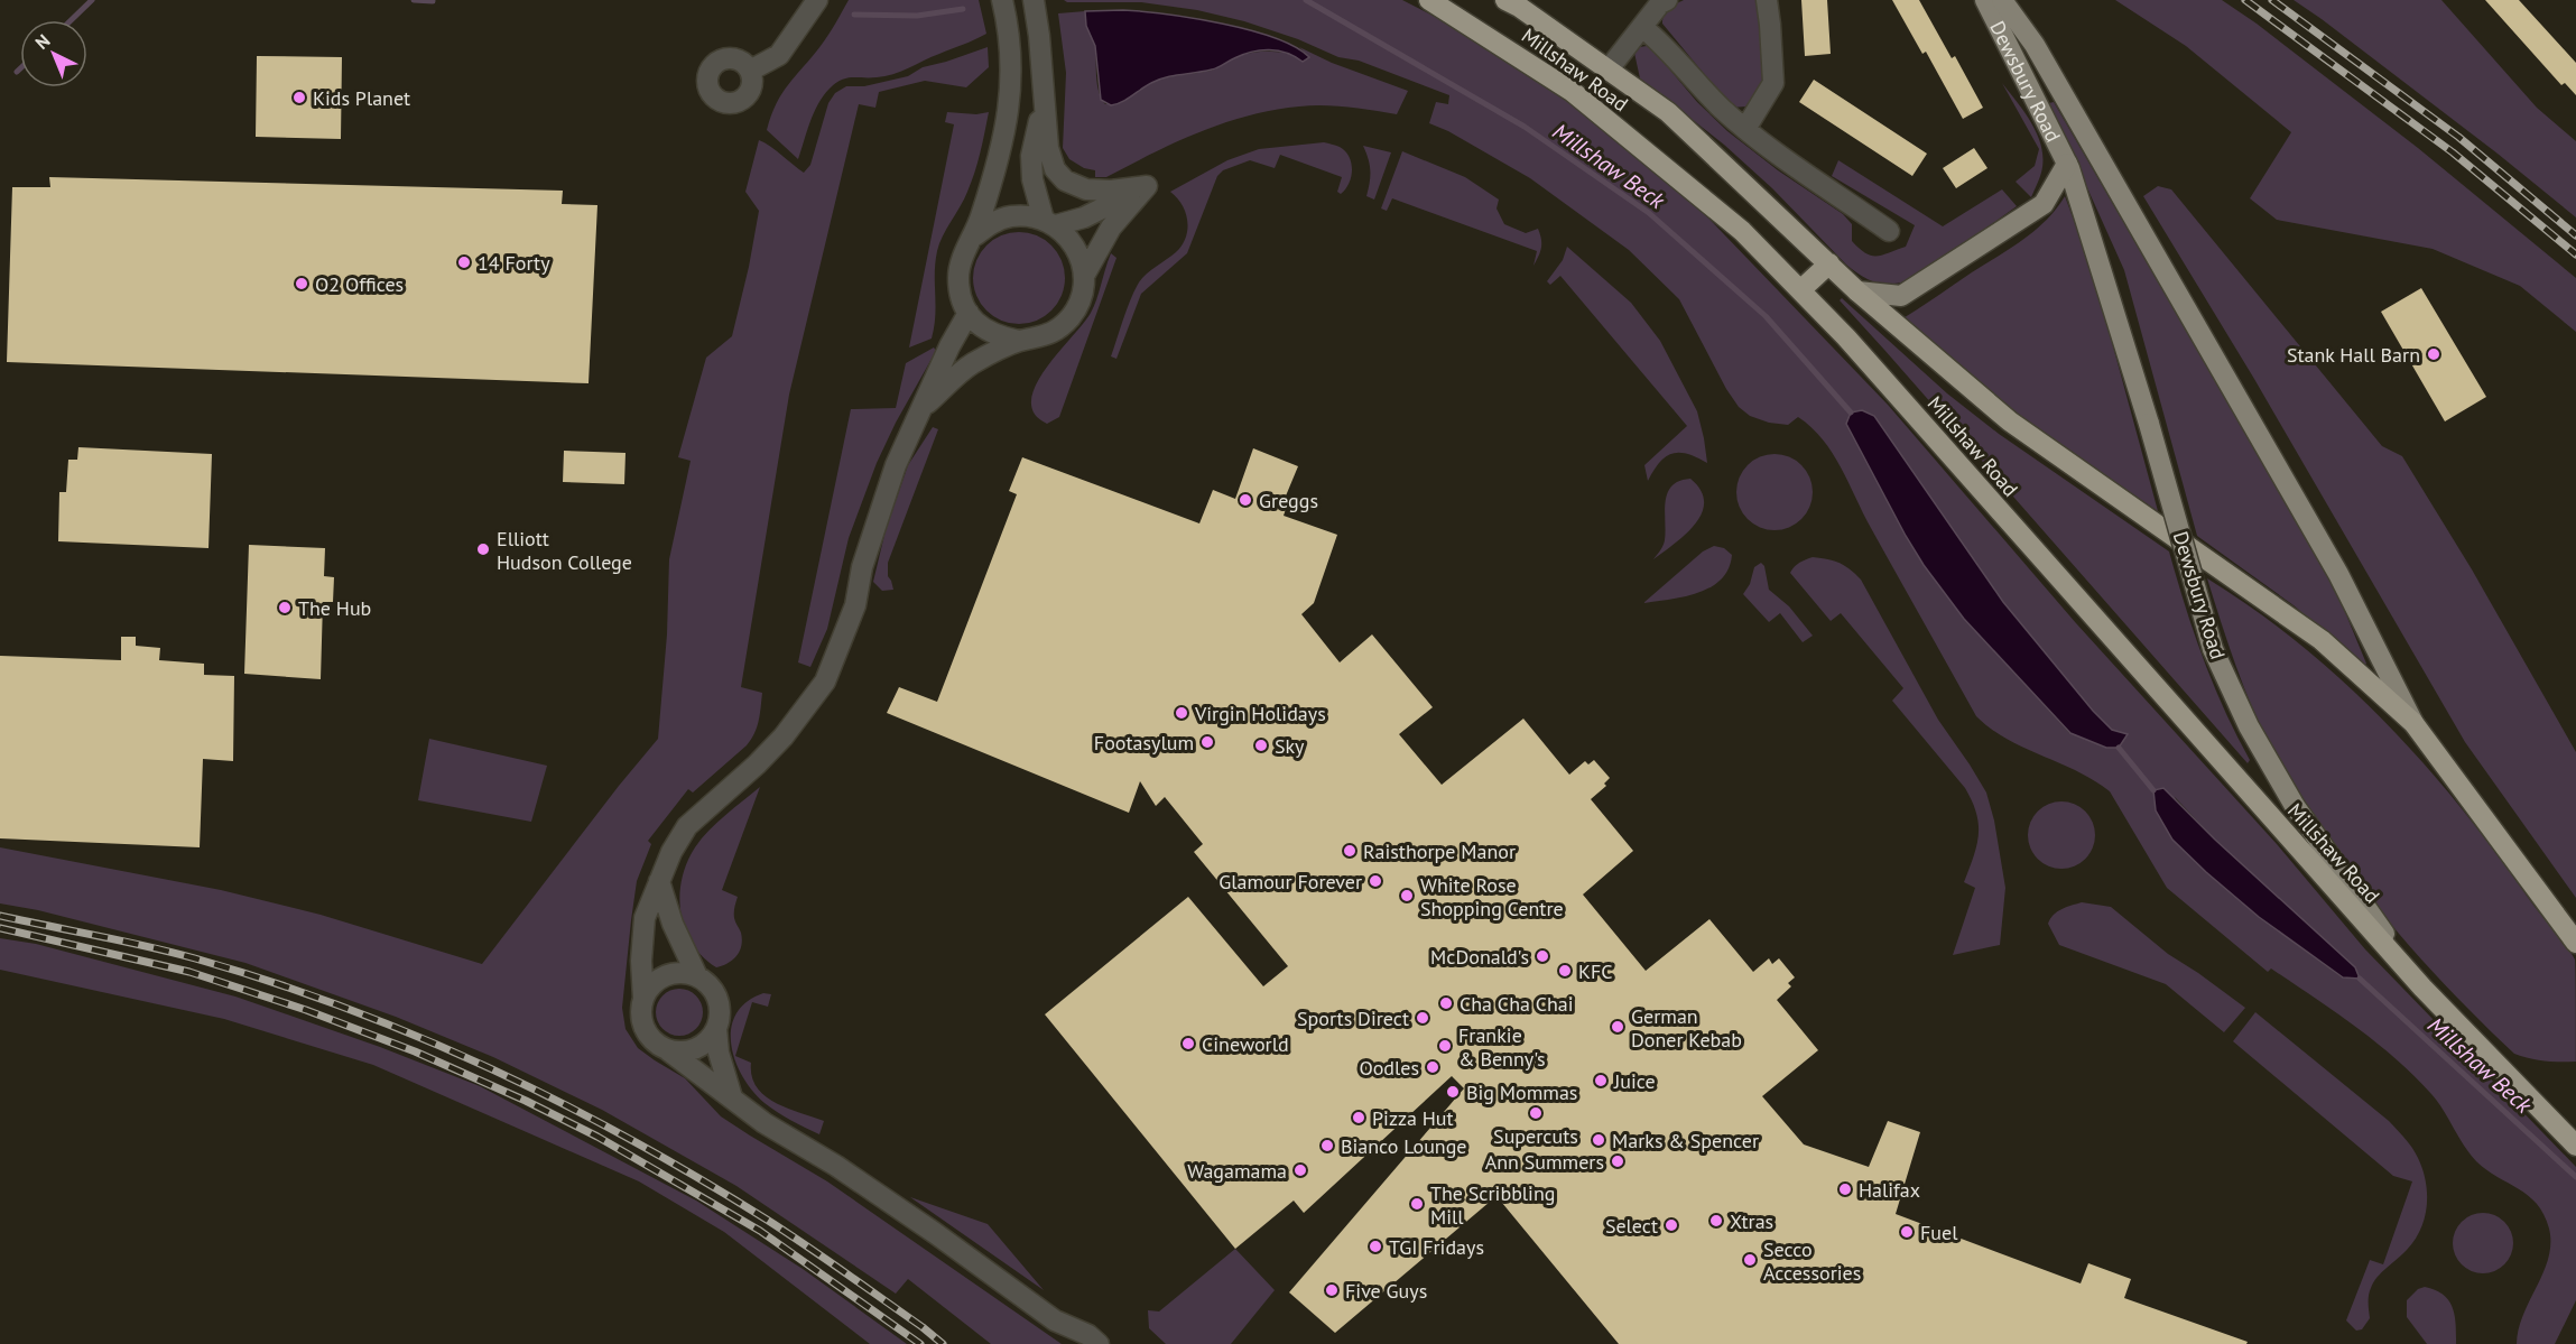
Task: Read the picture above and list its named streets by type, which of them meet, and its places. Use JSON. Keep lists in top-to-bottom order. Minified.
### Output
{"streets":{"highway":["Millshaw Road","Dewsbury Road"]},"crossings":[["Millshaw Road","Dewsbury Road"]],"water":["Millshaw Beck"],"places":["Kids Planet","14 Forty","O2 Offices","Stank Hall Barn","Greggs","Elliott Hudson College","The Hub","Virgin Holidays","Footasylum","Sky","Raisthorpe Manor","Glamour Forever","White Rose Shopping Centre","McDonald's","KFC","Cha Cha Chai","Sports Direct","German Doner Kebab","Cineworld","Frankie & Benny's","Oodles","Juice","Big Mommas","Supercuts","Pizza Hut","Marks & Spencer","Bianco Lounge","Ann Summers","Wagamama","Halifax","The Scribbling Mill","Xtras","Select","Fuel","TGI Fridays","Secco Accessories","Five Guys"],"north":"top left"}
